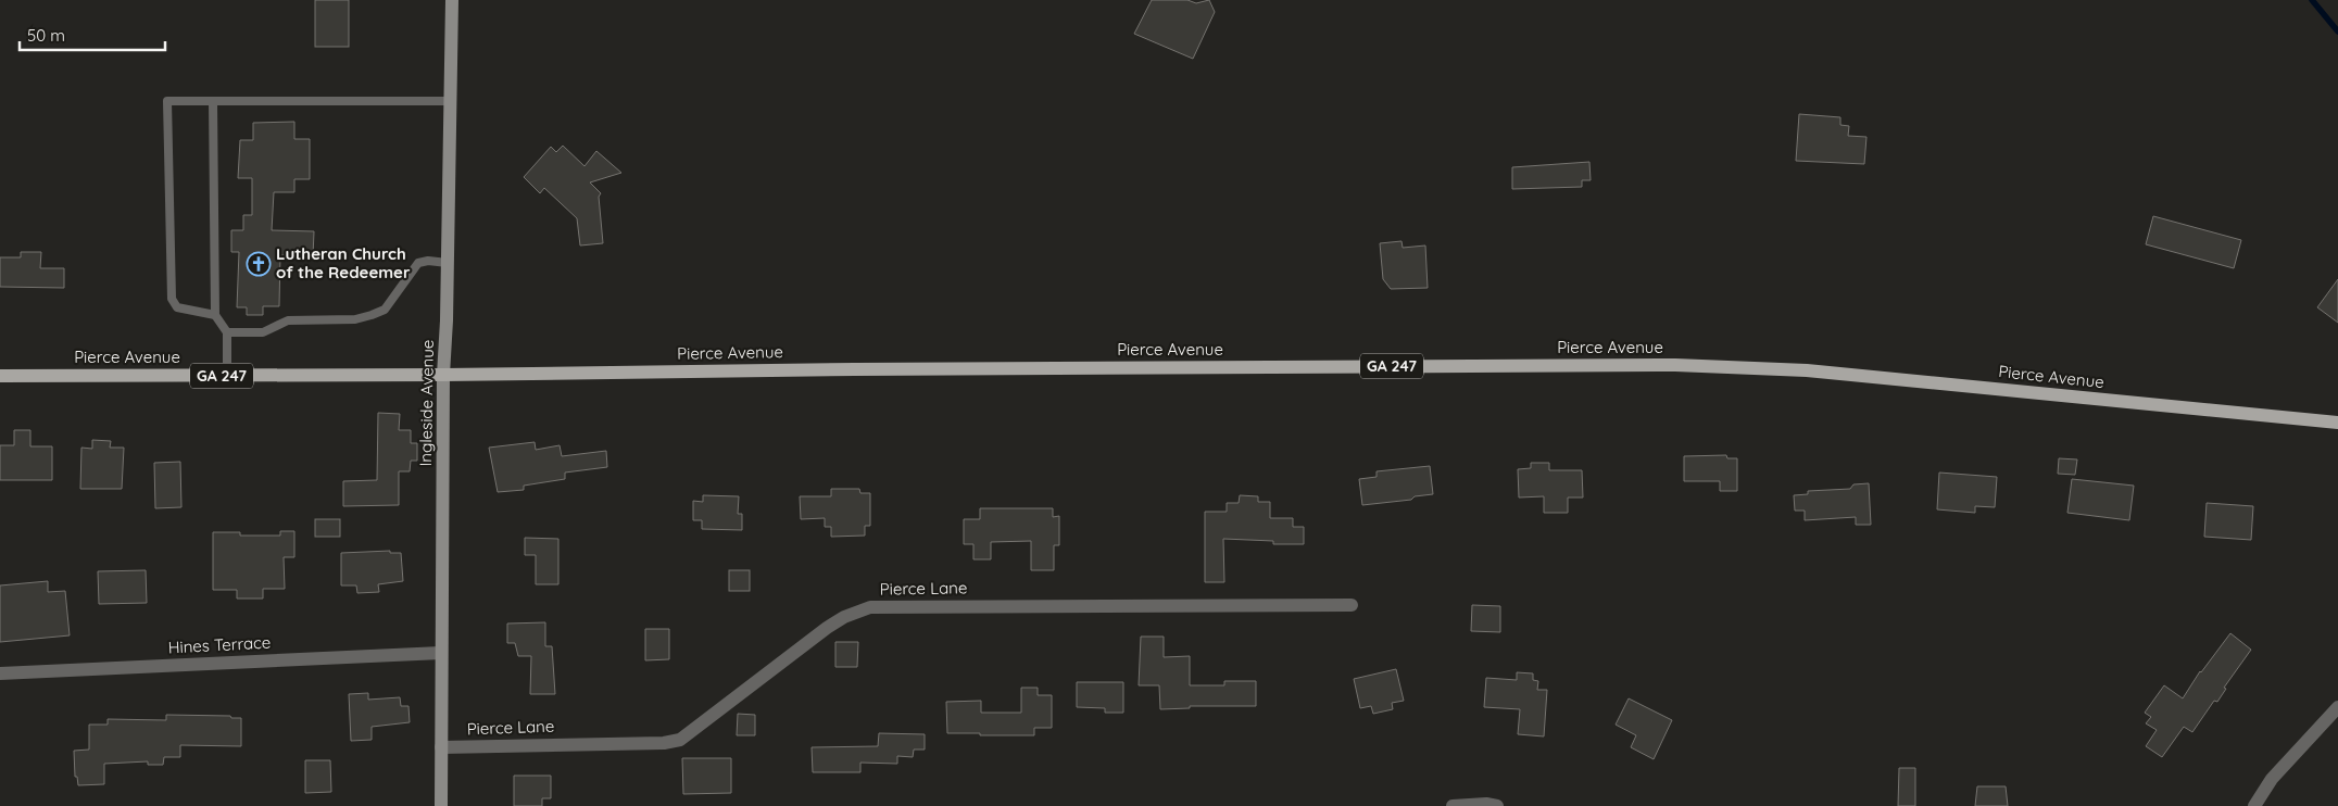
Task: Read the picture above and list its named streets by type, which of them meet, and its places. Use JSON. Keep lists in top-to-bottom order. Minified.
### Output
{"streets":{"main road":["Pierce Avenue","GA 247"],"street":["Ingleside Avenue","Pierce Lane","Hines Terrace"]},"crossings":[["Pierce Avenue","Ingleside Avenue"],["Ingleside Avenue","Pierce Lane"],["Ingleside Avenue","Hines Terrace"]],"places":{"church":["Lutheran Church of the Redeemer"]},"scale_bar":"50 m"}
